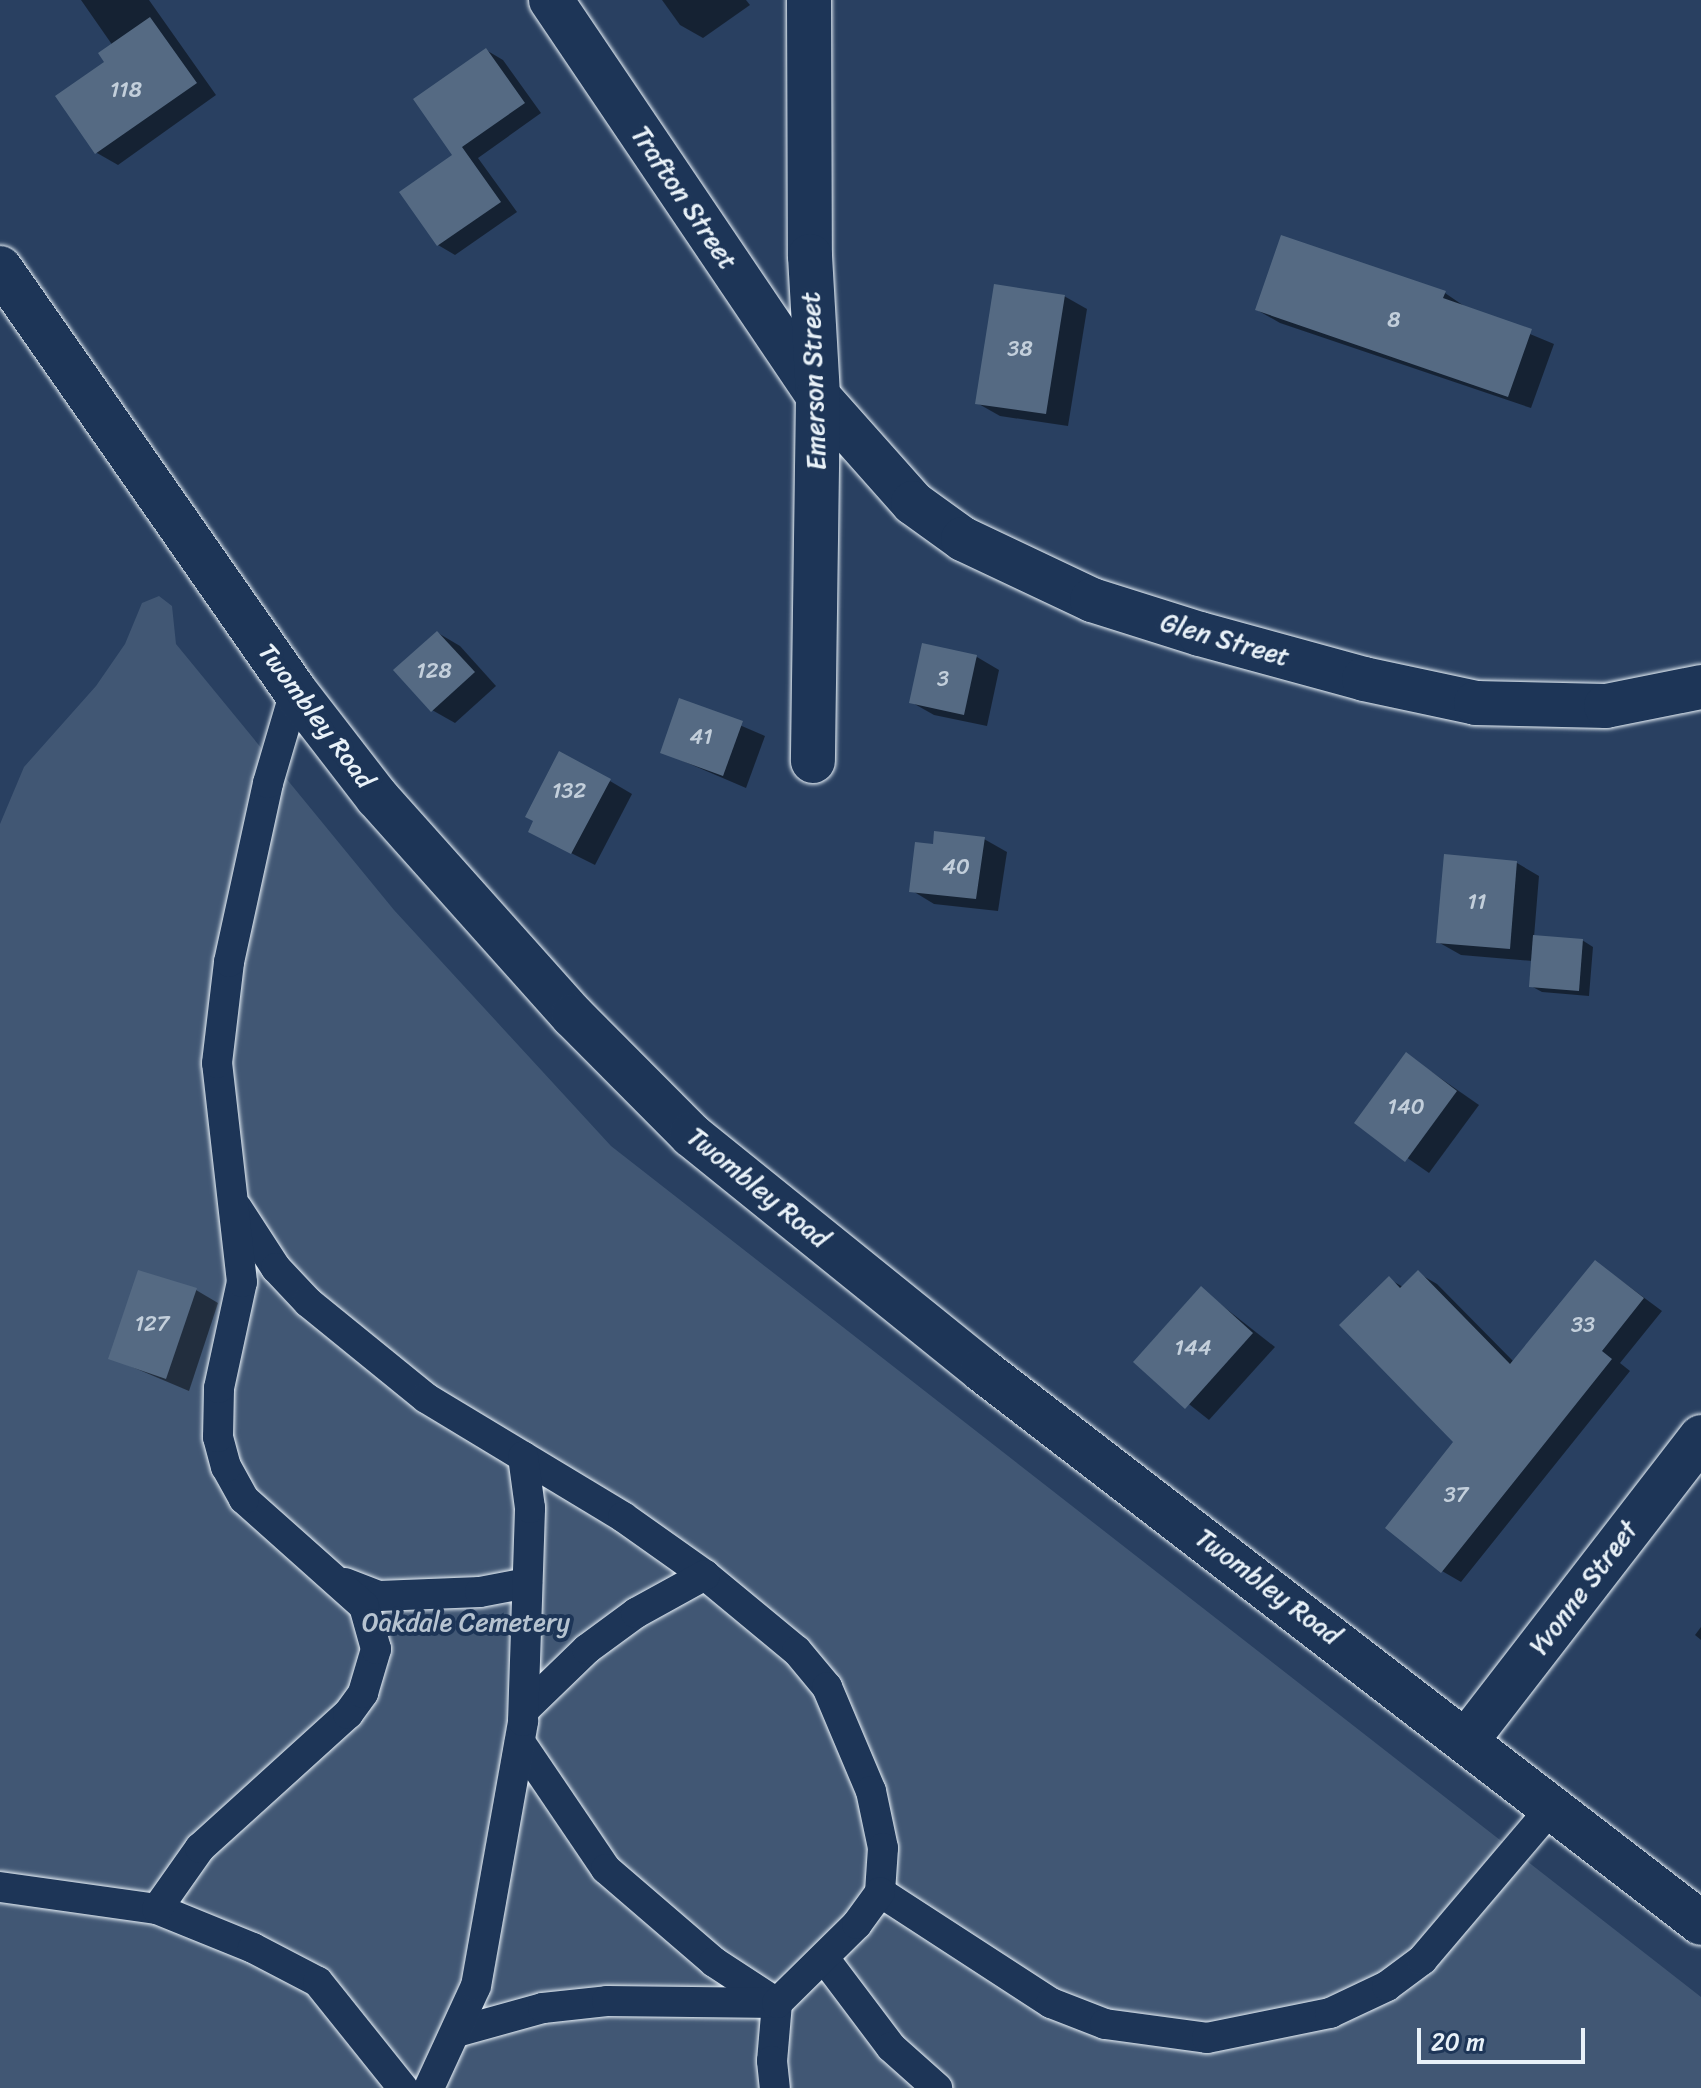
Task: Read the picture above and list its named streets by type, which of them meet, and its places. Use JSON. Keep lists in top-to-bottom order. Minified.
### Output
{"streets":{"street":["Trafton Street","Emerson Street","Glen Street","Twombley Road","Yvonne Street"]},"crossings":[["Trafton Street","Emerson Street"],["Trafton Street","Glen Street"],["Emerson Street","Glen Street"],["Twombley Road","Yvonne Street"]],"parks":["Oakdale Cemetery"],"house_numbers":["118","8","38","128","3","41","132","40","11","140","127","33","144","37"],"scale_bar":"20 m"}
